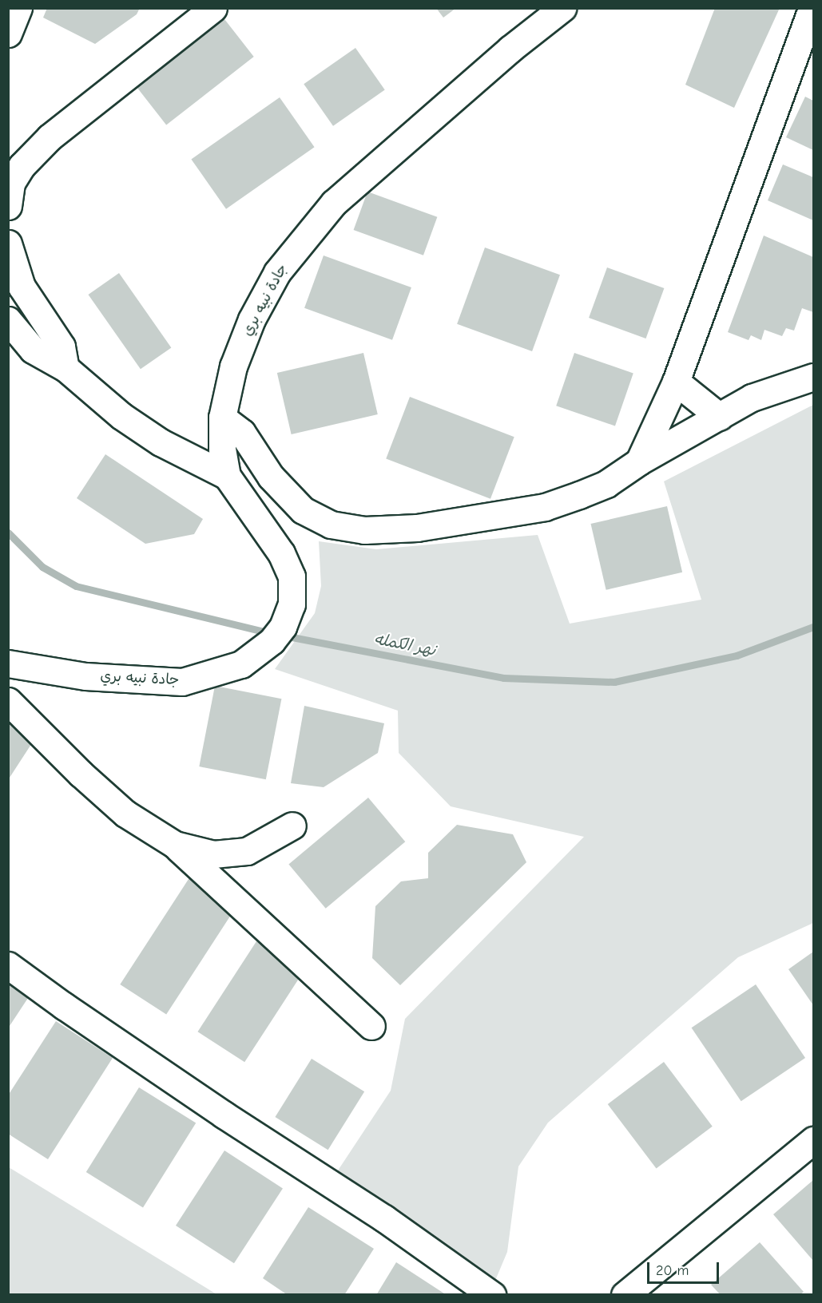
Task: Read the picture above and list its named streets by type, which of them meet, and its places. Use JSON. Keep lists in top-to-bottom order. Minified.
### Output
{"streets":{"street":["جادة نبيه بري"]},"water":["نهر الكمله"],"scale_bar":"20 m"}
